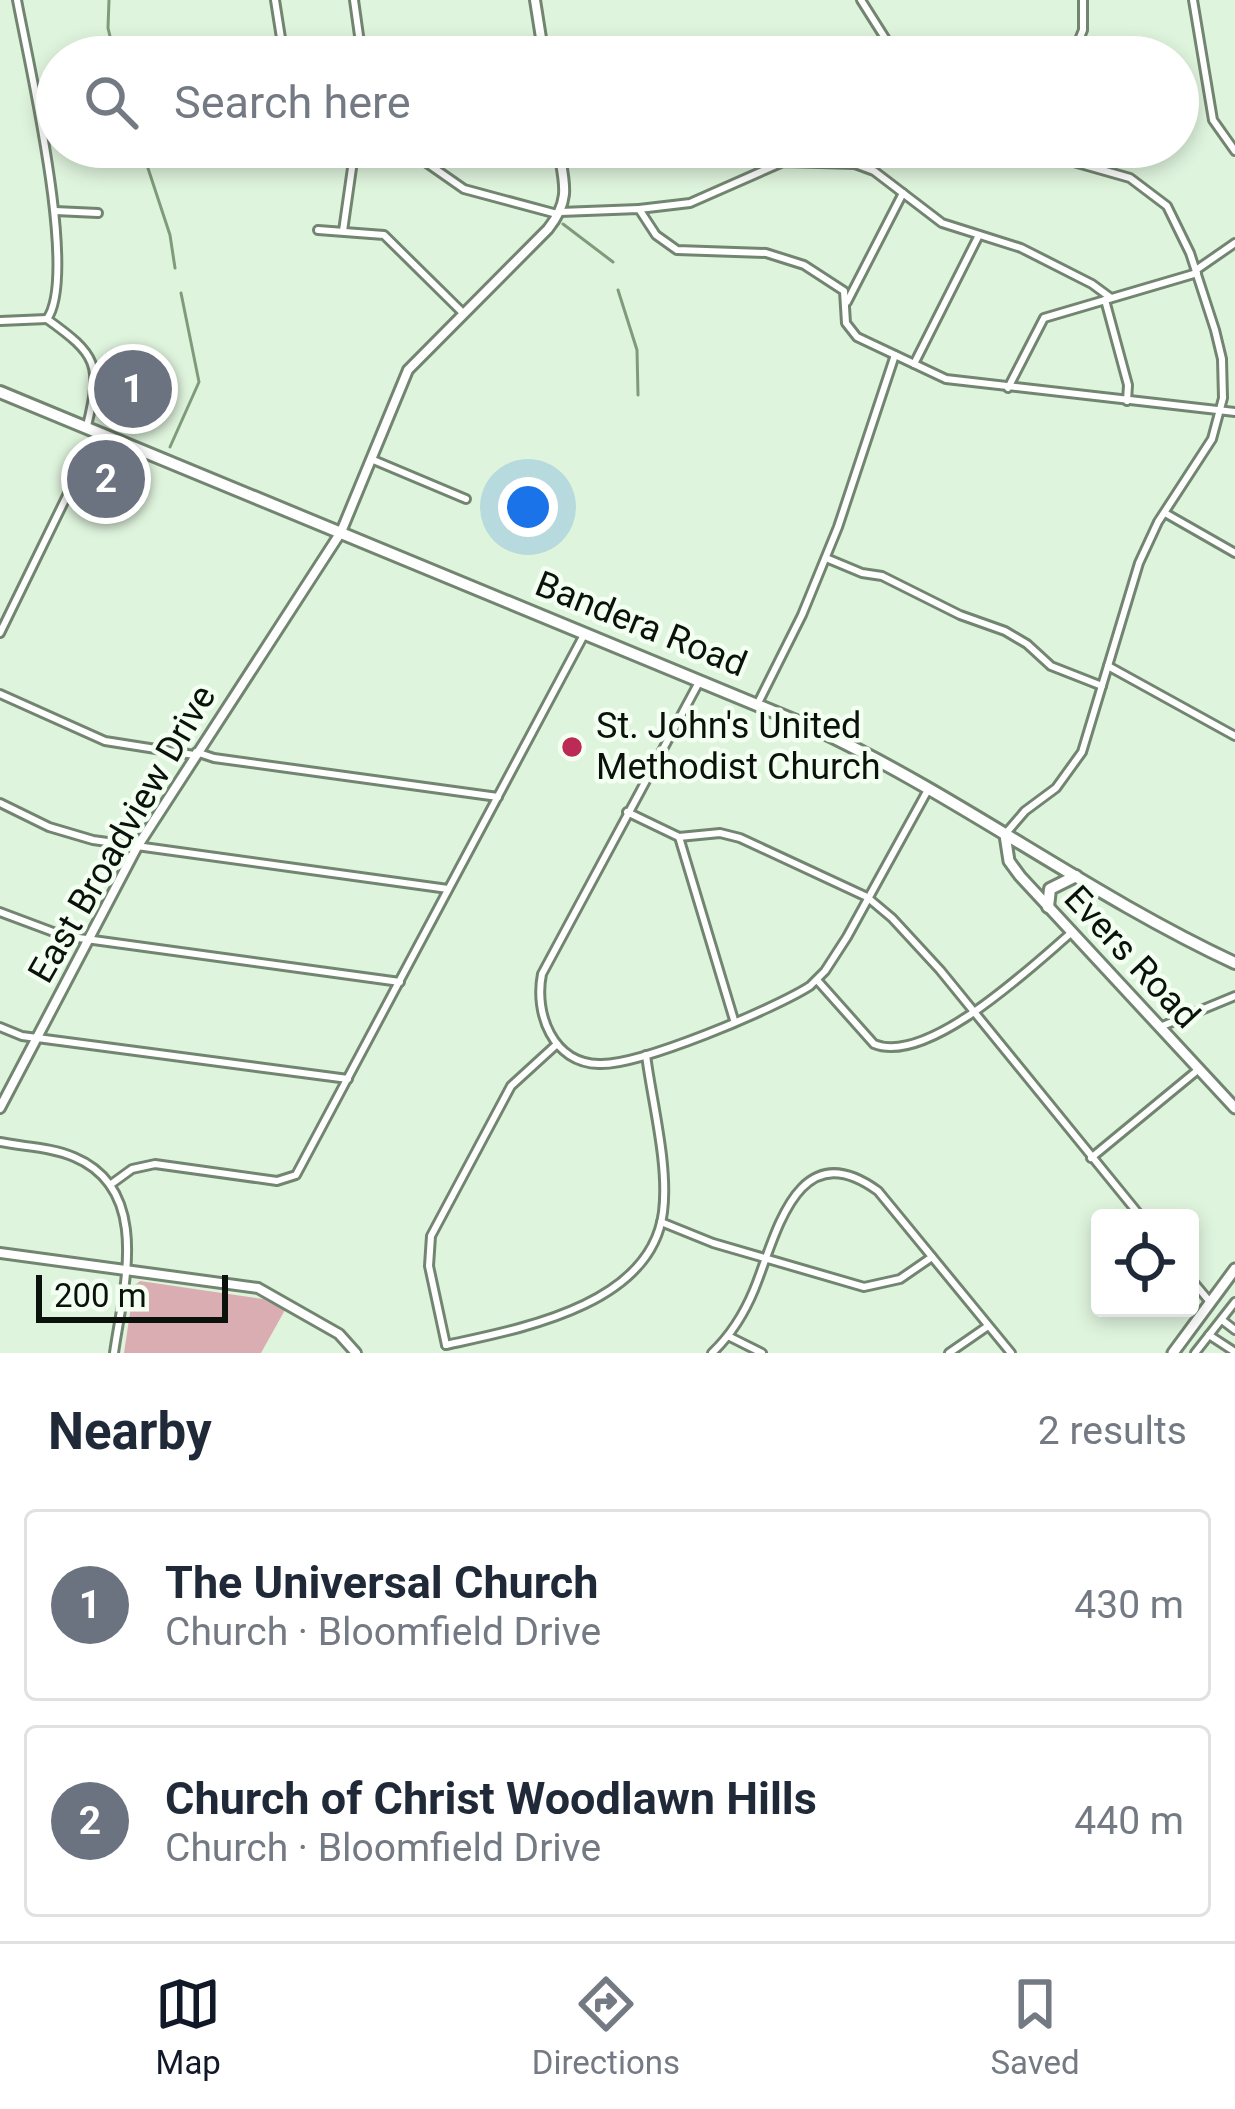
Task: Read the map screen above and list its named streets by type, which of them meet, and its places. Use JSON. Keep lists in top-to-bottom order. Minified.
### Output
{"streets":{"main road":["Bandera Road","Evers Road"],"street":["East Broadview Drive"]},"crossings":[["Bandera Road","East Broadview Drive"],["Bandera Road","Evers Road"]],"places":["St. John's United Methodist Church"],"scale_bar":"200 m","page":{"search":"Search here","pins":["1","2"],"scale":"200 m","heading":["Nearby","2 results"],"list":[{"mark":"1","name":"The Universal Church","note":"Church · Bloomfield Drive","value":"430 m"},{"mark":"2","name":"Church of Christ Woodlawn Hills","note":"Church · Bloomfield Drive","value":"440 m"}],"nav":["Map","Directions","Saved"]}}
